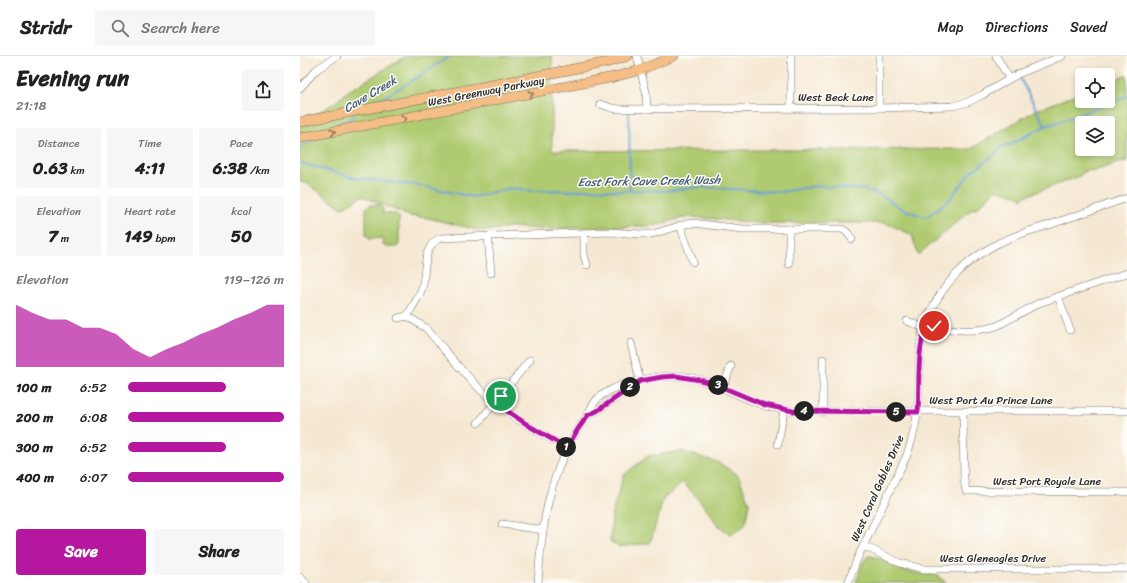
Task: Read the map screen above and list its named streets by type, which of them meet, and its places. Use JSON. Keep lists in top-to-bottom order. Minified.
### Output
{"streets":{"main road":["West Greenway Parkway"],"street":["West Beck Lane","West Port Au Prince Lane","West Port Royale Lane","West Coral Gables Drive","West Gleneagles Drive"]},"crossings":[["West Port Au Prince Lane","West Port Royale Lane"],["West Port Au Prince Lane","West Coral Gables Drive"],["West Coral Gables Drive","West Gleneagles Drive"]],"water":["Cave Creek","East Fork Cave Creek Wash"],"page":{"header":"Stridr","search":"Search here","nav":["Map","Directions","Saved"],"heading":["Evening run","21:18"],"stats":[["Distance","0.63 km"],["Time","4:11"],["Pace","6:38 /km"],["Elevation","7 m"],["Heart rate","149 bpm"],["kcal","50"]],"chart":["Elevation","119–126 m"],"list":[{"name":"100 m","note":"6:52"},{"name":"200 m","note":"6:08"},{"name":"300 m","note":"6:52"},{"name":"400 m","note":"6:07"}],"pins":["3","2","4","5","1"],"buttons":["Save","Share"]}}
